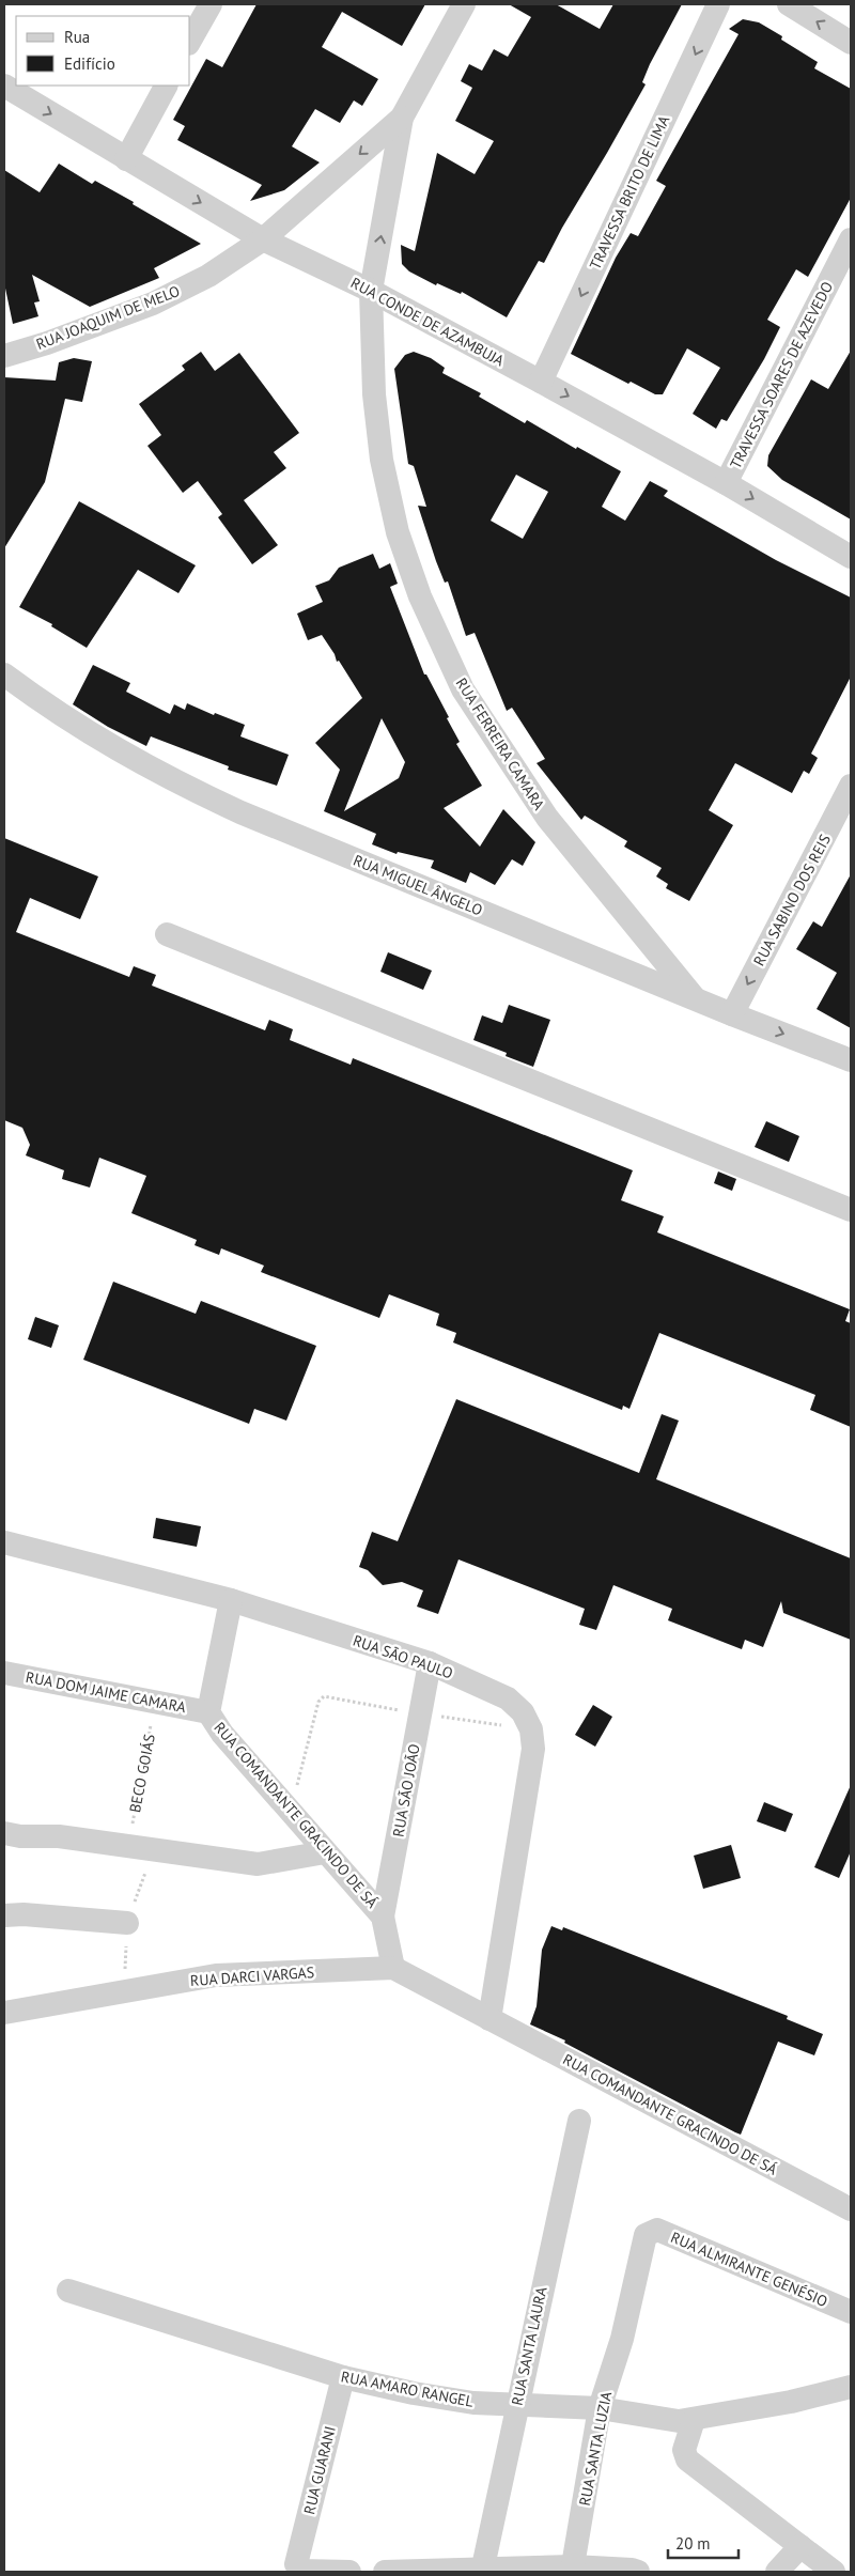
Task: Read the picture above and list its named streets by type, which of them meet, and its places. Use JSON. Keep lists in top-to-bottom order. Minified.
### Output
{"streets":{"street":["TRAVESSA BRITO DE LIMA","RUA JOAQUIM DE MELO","RUA CONDE DE AZAMBUJA","TRAVESSA SOARES DE AZEVEDO","RUA FERREIRA CAMARA","RUA MIGUEL ÂNGELO","RUA SABINO DOS REIS","RUA SÃO PAULO","RUA DOM JAIME CAMARA","RUA SÃO JOÃO","RUA COMANDANTE GRACINDO DE SÁ","RUA DARCI VARGAS","RUA ALMIRANTE GENÉSIO","RUA SANTA LAURA","RUA AMARO RANGEL","RUA SANTA LUZIA","RUA GUARANI"],"path":["BECO GOIÁS"]},"crossings":[["TRAVESSA BRITO DE LIMA","RUA CONDE DE AZAMBUJA"],["RUA JOAQUIM DE MELO","RUA CONDE DE AZAMBUJA"],["RUA JOAQUIM DE MELO","RUA FERREIRA CAMARA"],["RUA CONDE DE AZAMBUJA","TRAVESSA SOARES DE AZEVEDO"],["RUA CONDE DE AZAMBUJA","RUA FERREIRA CAMARA"],["RUA FERREIRA CAMARA","RUA MIGUEL ÂNGELO"],["RUA MIGUEL ÂNGELO","RUA SABINO DOS REIS"],["RUA SÃO PAULO","RUA SÃO JOÃO"],["RUA SÃO PAULO","RUA COMANDANTE GRACINDO DE SÁ"],["RUA DOM JAIME CAMARA","BECO GOIÁS"],["RUA DOM JAIME CAMARA","RUA COMANDANTE GRACINDO DE SÁ"],["RUA SÃO JOÃO","RUA COMANDANTE GRACINDO DE SÁ"],["RUA COMANDANTE GRACINDO DE SÁ","RUA DARCI VARGAS"],["RUA ALMIRANTE GENÉSIO","RUA SANTA LUZIA"],["RUA SANTA LAURA","RUA AMARO RANGEL"],["RUA AMARO RANGEL","RUA SANTA LUZIA"],["RUA AMARO RANGEL","RUA GUARANI"]],"one_way":["TRAVESSA BRITO DE LIMA","RUA CONDE DE AZAMBUJA","RUA SABINO DOS REIS"],"legend":["Rua","Edifício"],"scale_bar":"20 m"}
